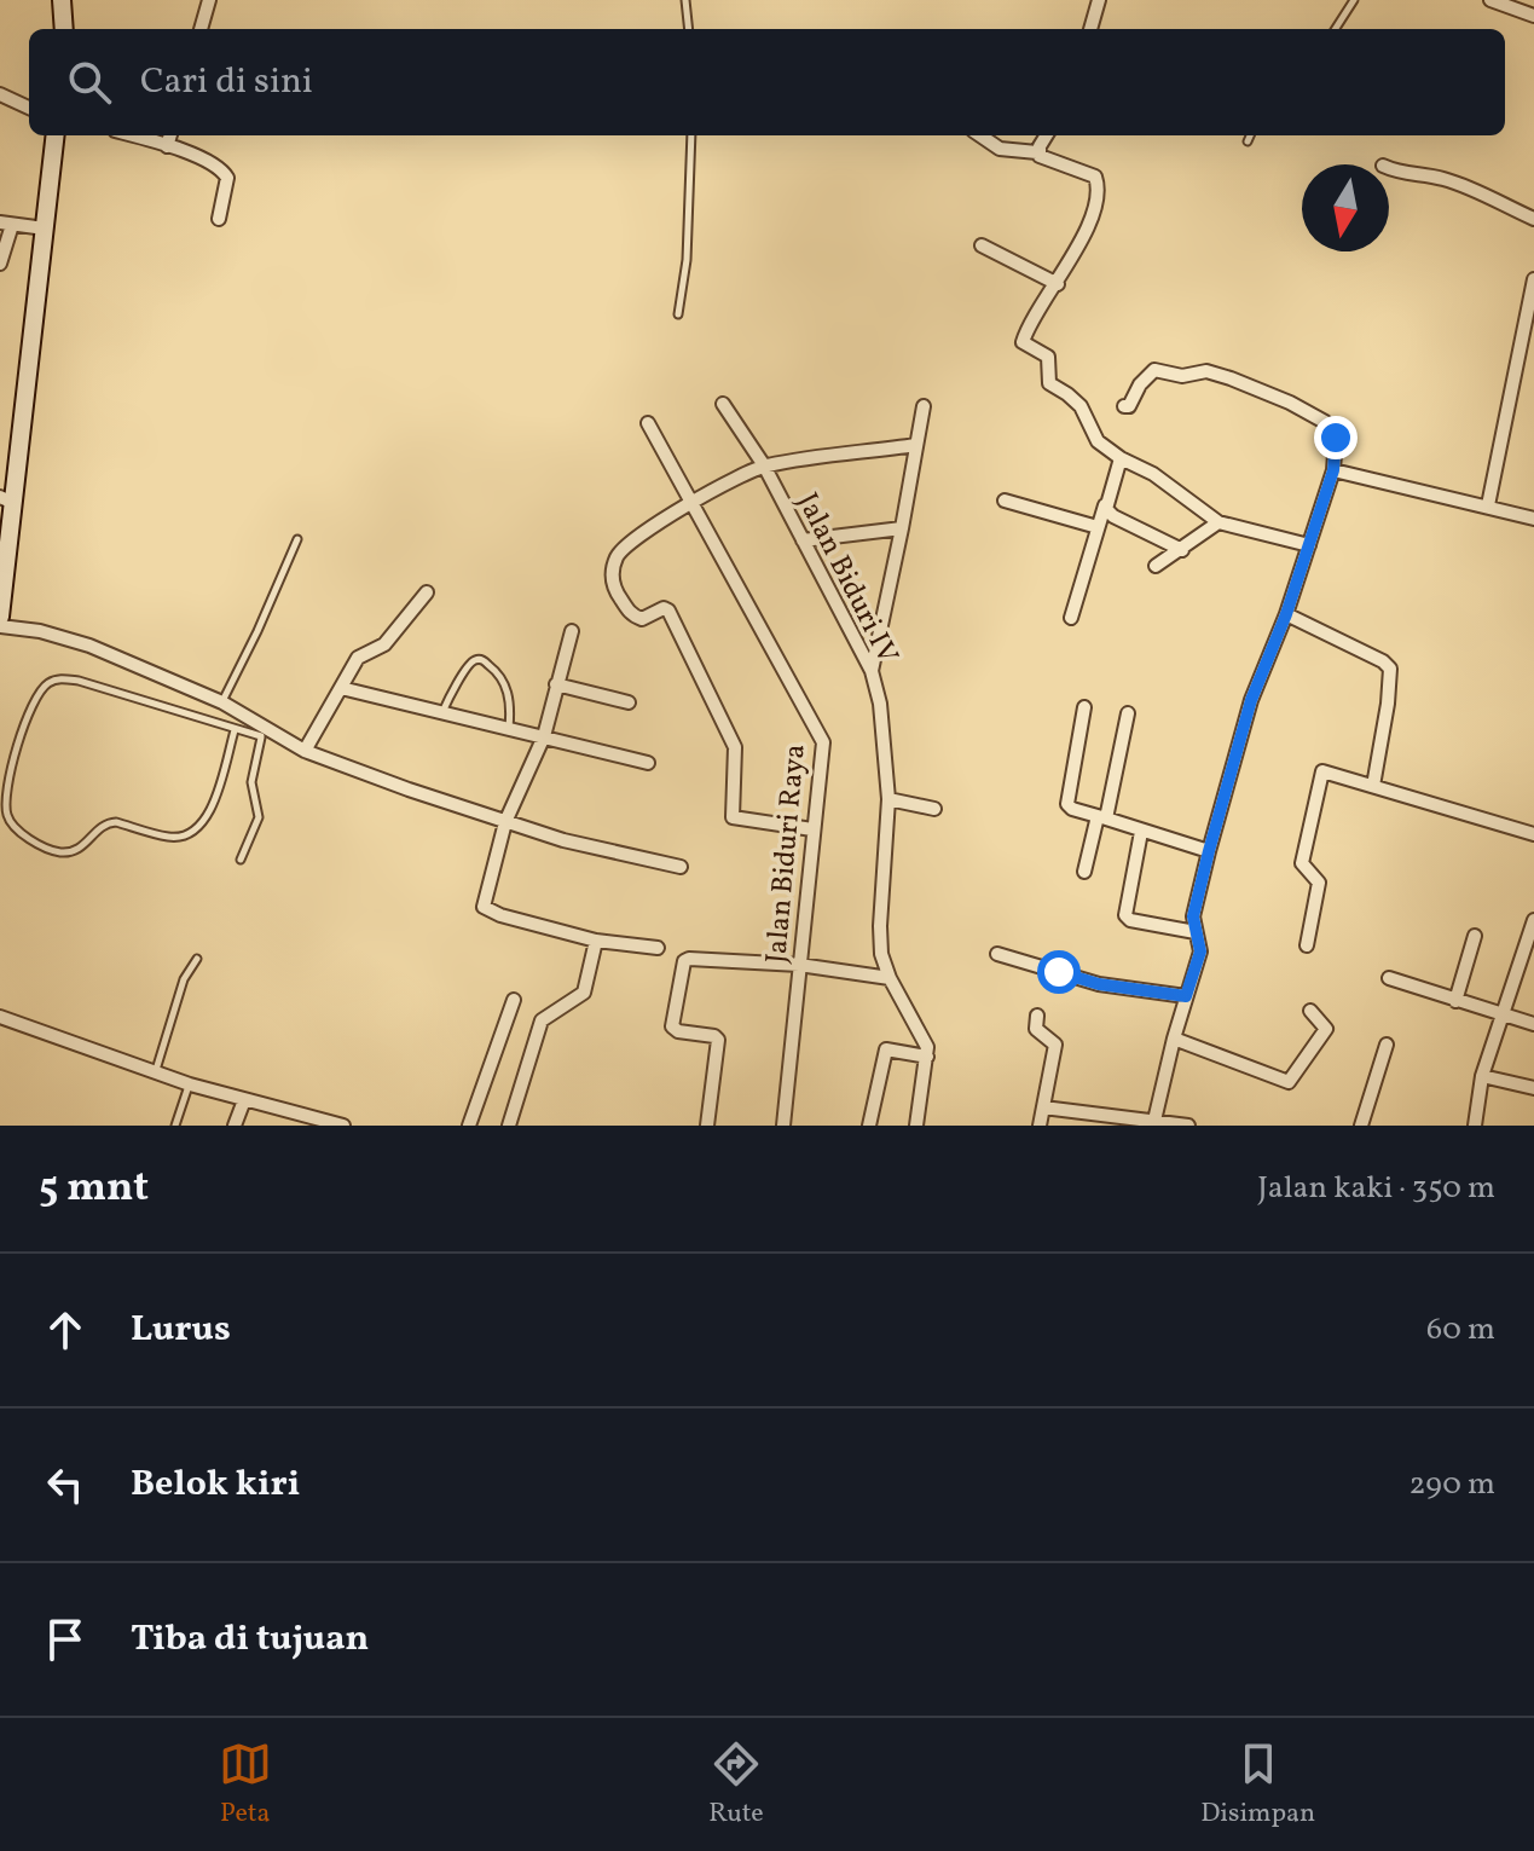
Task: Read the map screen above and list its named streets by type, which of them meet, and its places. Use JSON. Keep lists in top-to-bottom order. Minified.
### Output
{"streets":{"street":["Jalan Biduri IV","Jalan Biduri Raya"]},"north":"bottom","page":{"search":"Cari di sini","heading":["5 mnt","Jalan kaki · 350 m"],"list":[["Lurus","60 m"],["Belok kiri","290 m"],"Tiba di tujuan"],"nav":["Peta","Rute","Disimpan"]}}
